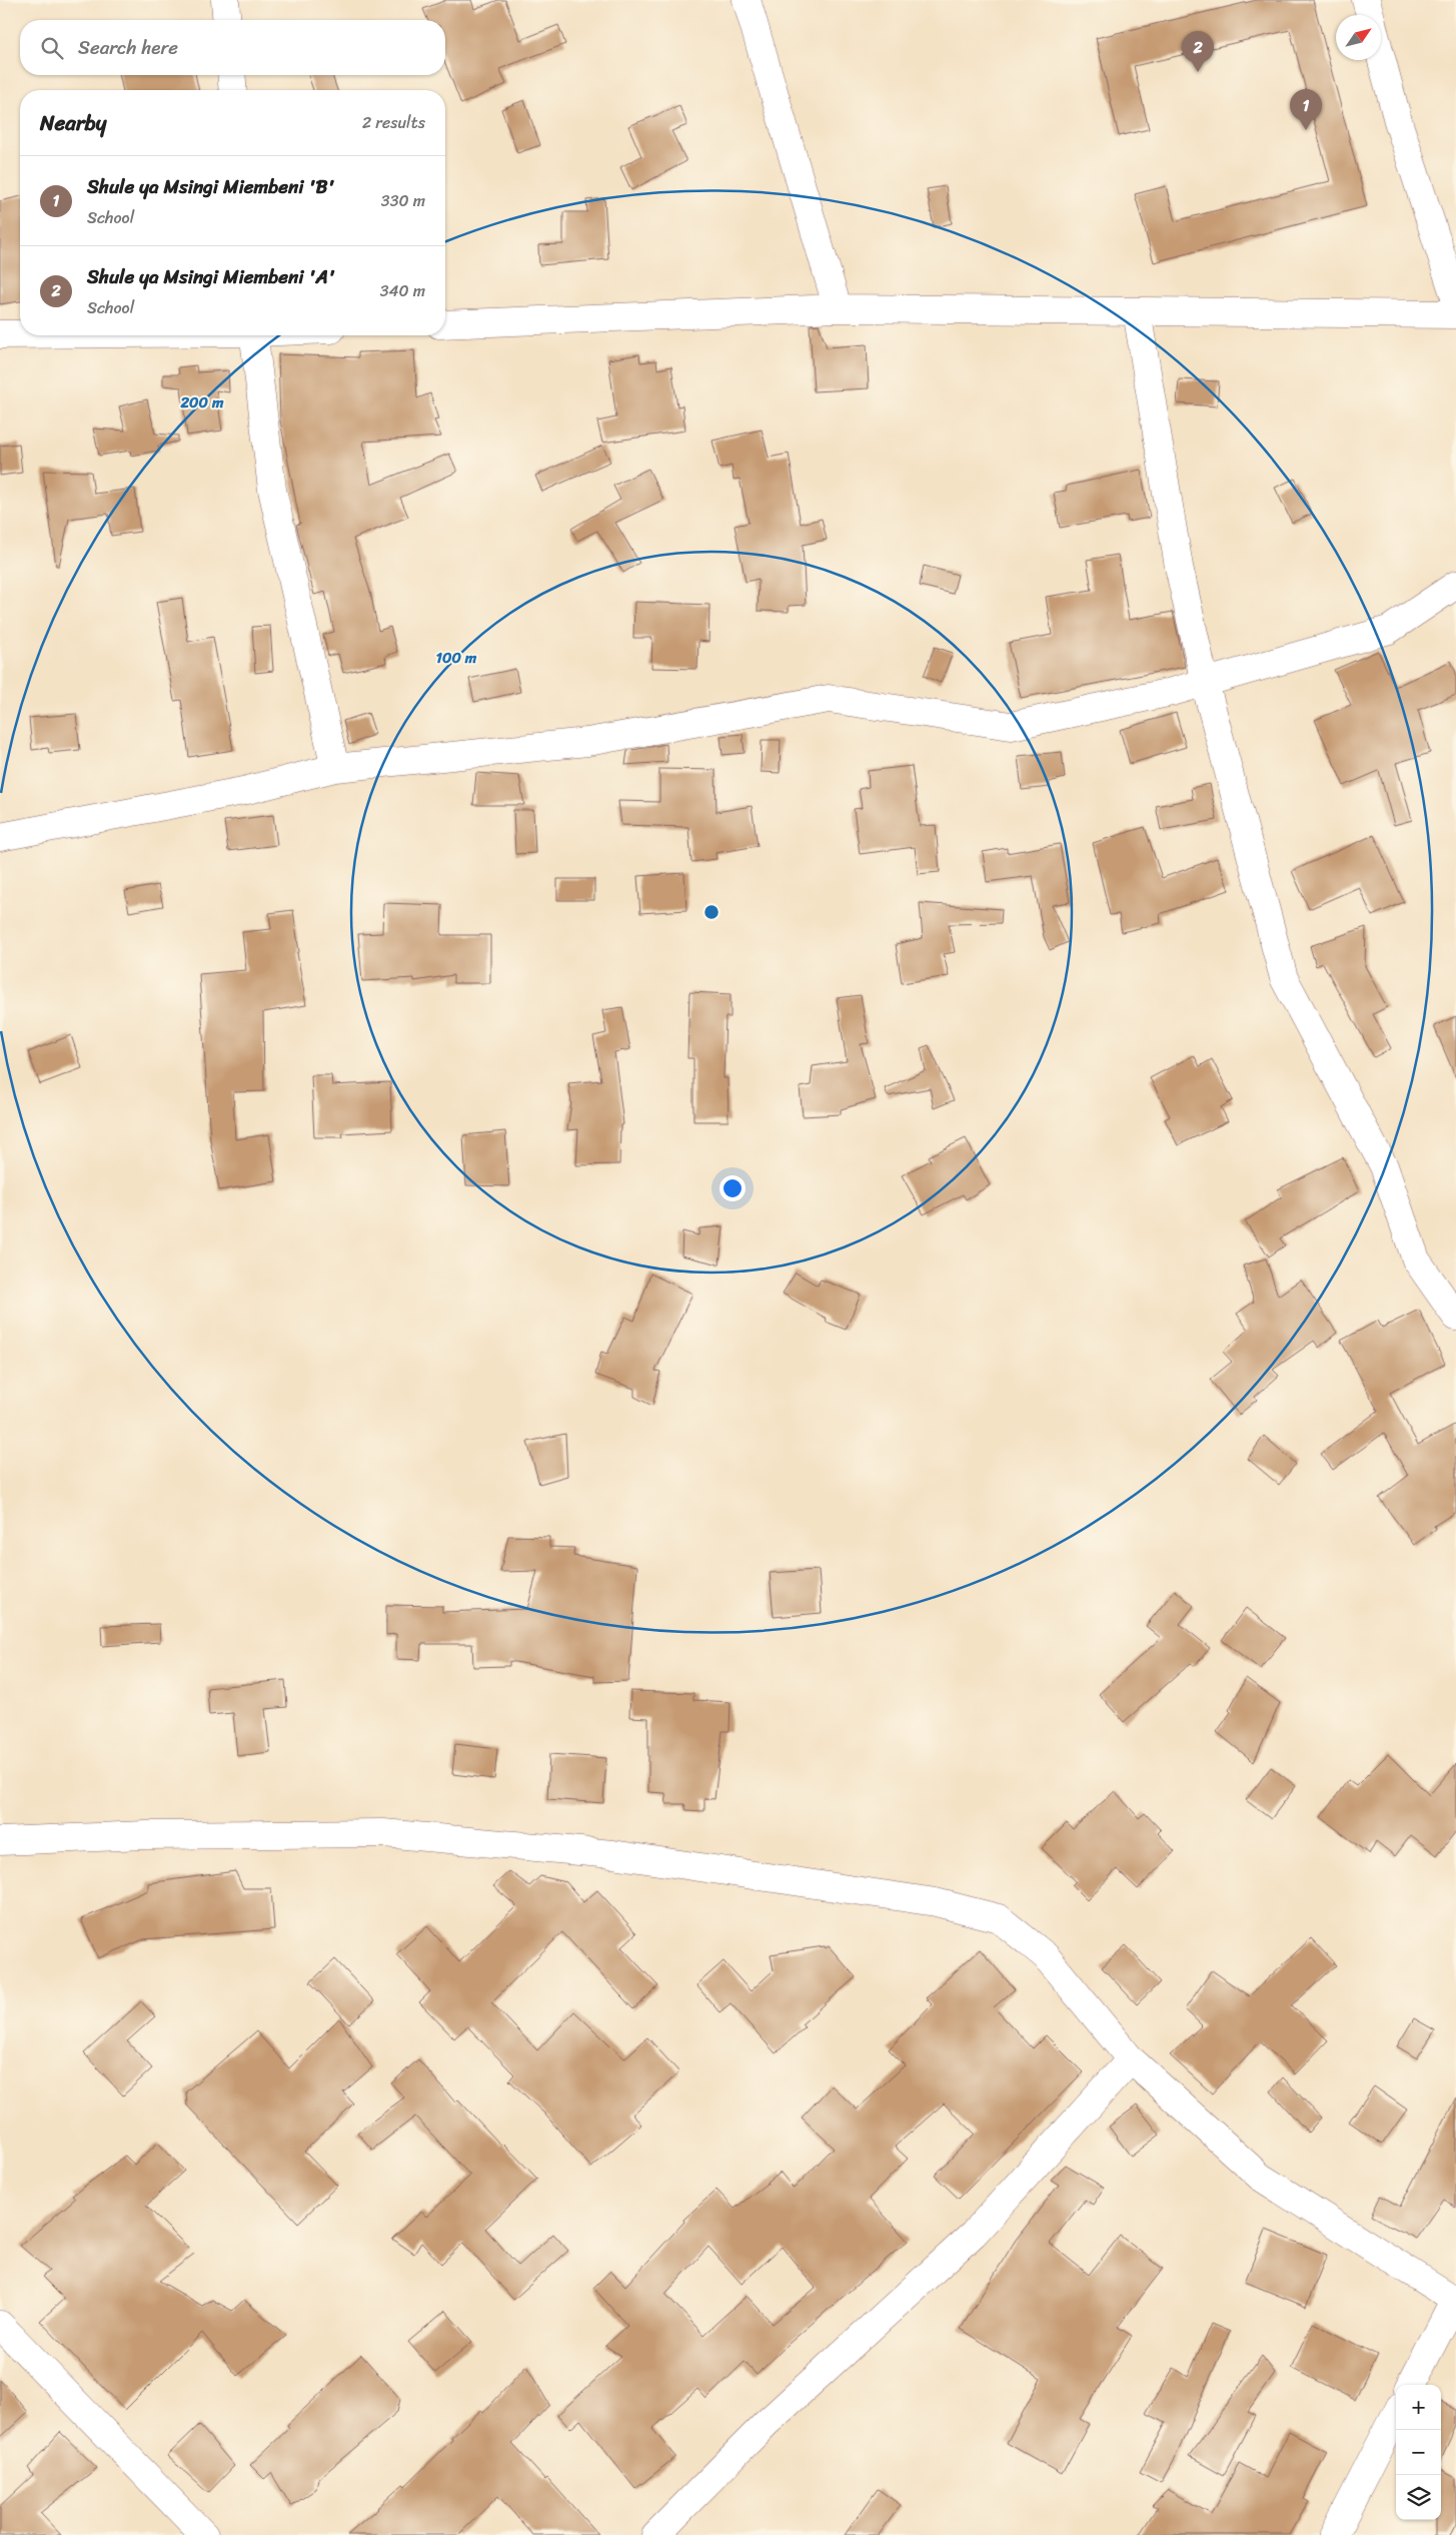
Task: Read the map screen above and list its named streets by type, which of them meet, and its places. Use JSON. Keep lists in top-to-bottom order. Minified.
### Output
{"north":"top right","page":{"search":"Search here","pins":["2","1"],"heading":["Nearby","2 results"],"list":[{"mark":"1","name":"Shule ya Msingi Miembeni 'B'","note":"School","value":"330 m"},{"mark":"2","name":"Shule ya Msingi Miembeni 'A'","note":"School","value":"340 m"}],"map_buttons":["+","−"]},"rings":["200 m","100 m"]}
